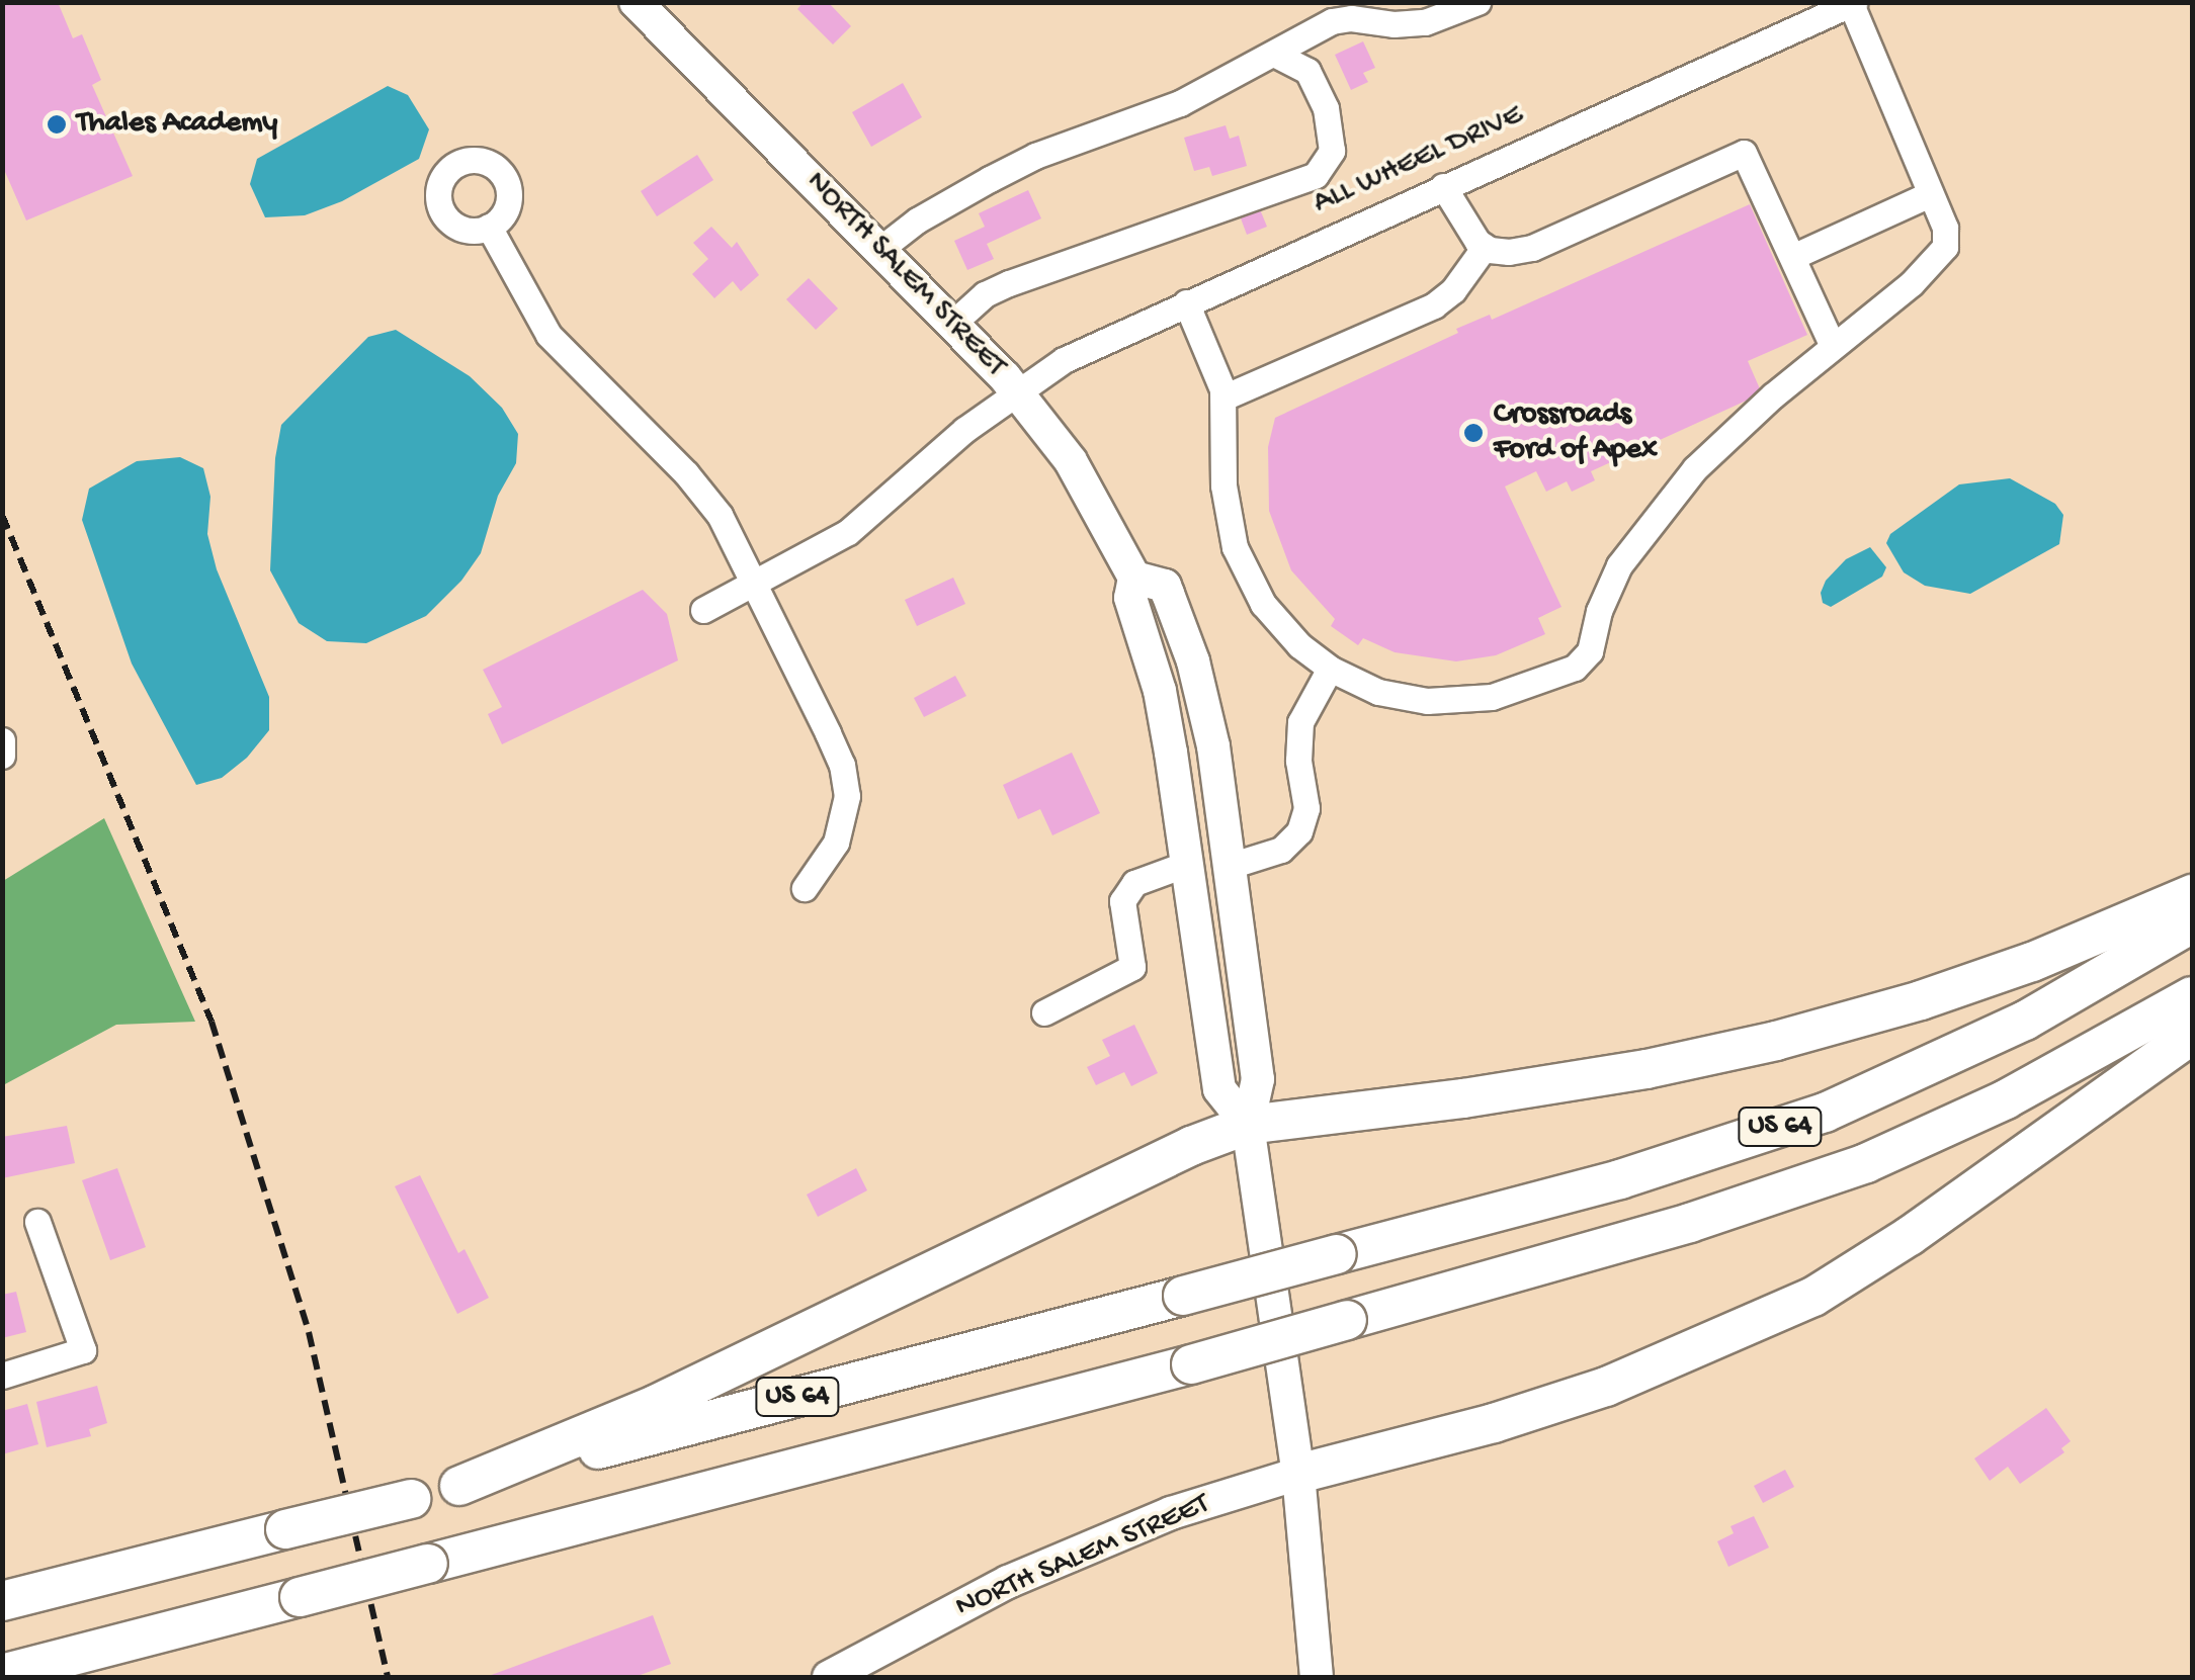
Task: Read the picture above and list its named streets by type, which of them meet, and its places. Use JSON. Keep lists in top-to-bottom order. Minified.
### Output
{"streets":{"highway":["US 64"],"main road":["NORTH SALEM STREET"],"street":["ALL WHEEL DRIVE"]},"crossings":[["ALL WHEEL DRIVE","NORTH SALEM STREET"]],"places":["Thales Academy","Crossroads Ford of Apex"]}
